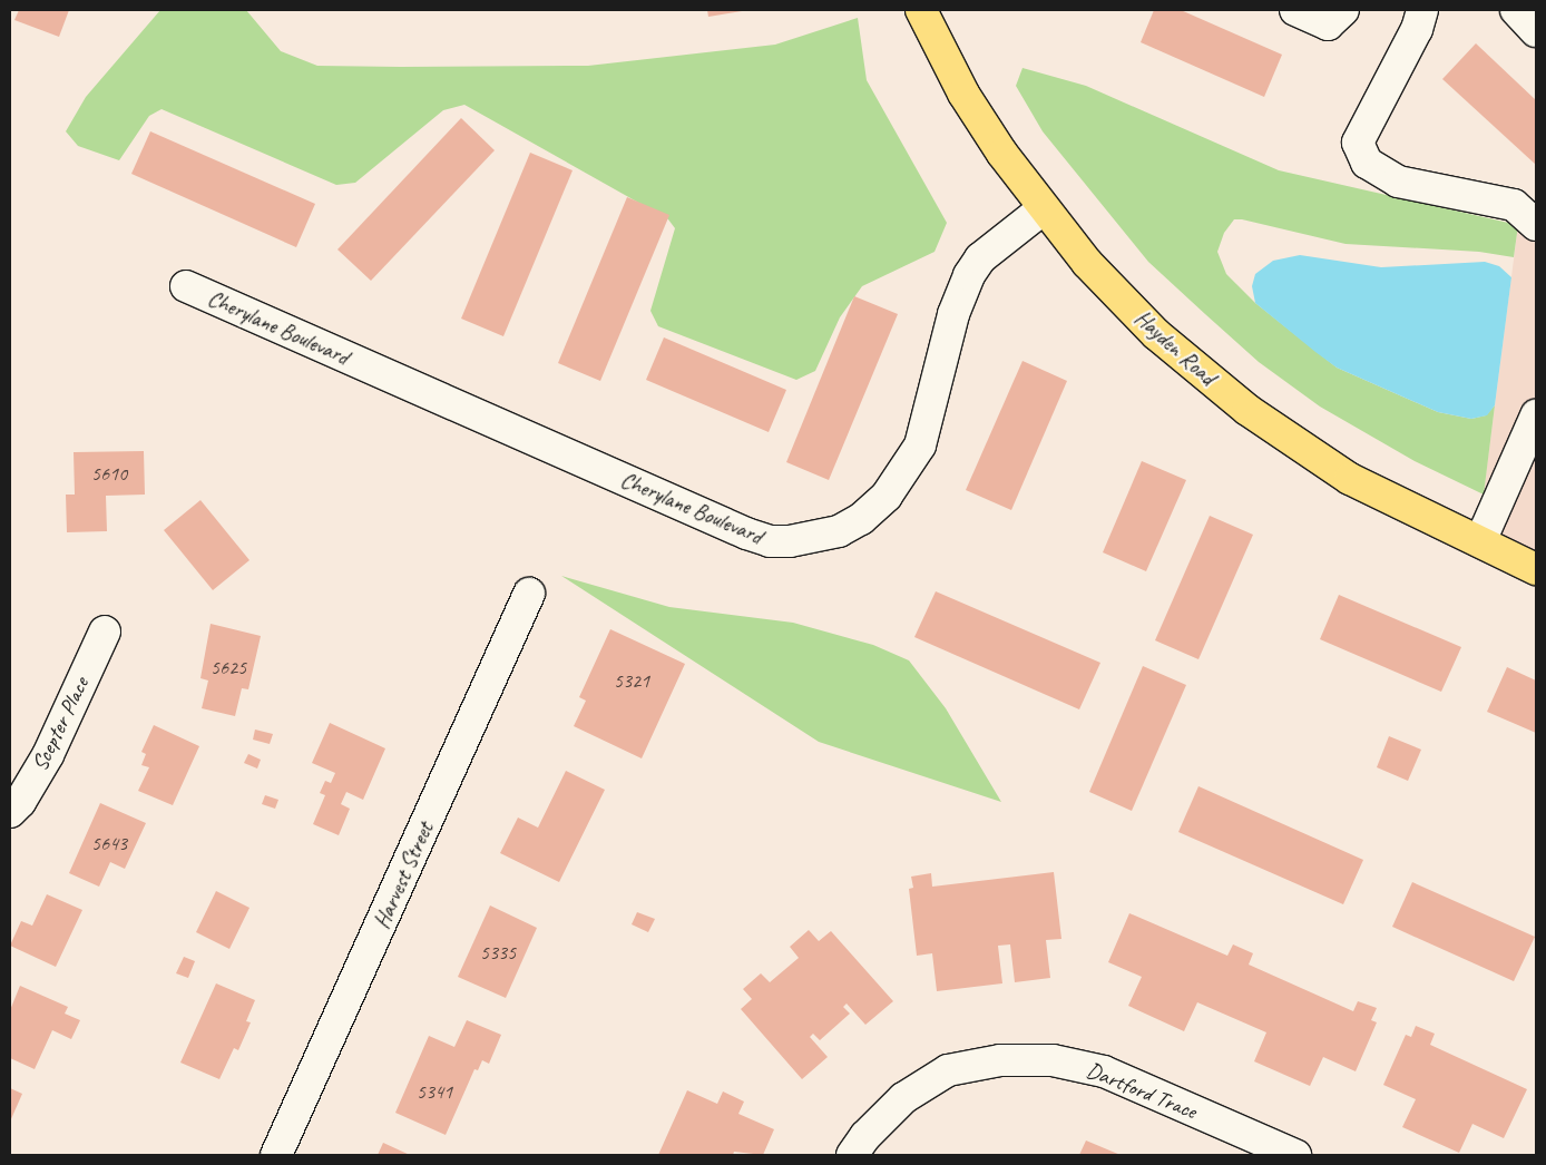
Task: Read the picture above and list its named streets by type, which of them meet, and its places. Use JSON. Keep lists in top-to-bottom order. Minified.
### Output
{"streets":{"main road":["Hayden Road"],"street":["Cherylane Boulevard","Scepter Place","Harvest Street","Dartford Trace"]},"crossings":[["Cherylane Boulevard","Hayden Road"]],"house_numbers":["5610","5625","5321","5643","5335","5341"]}
